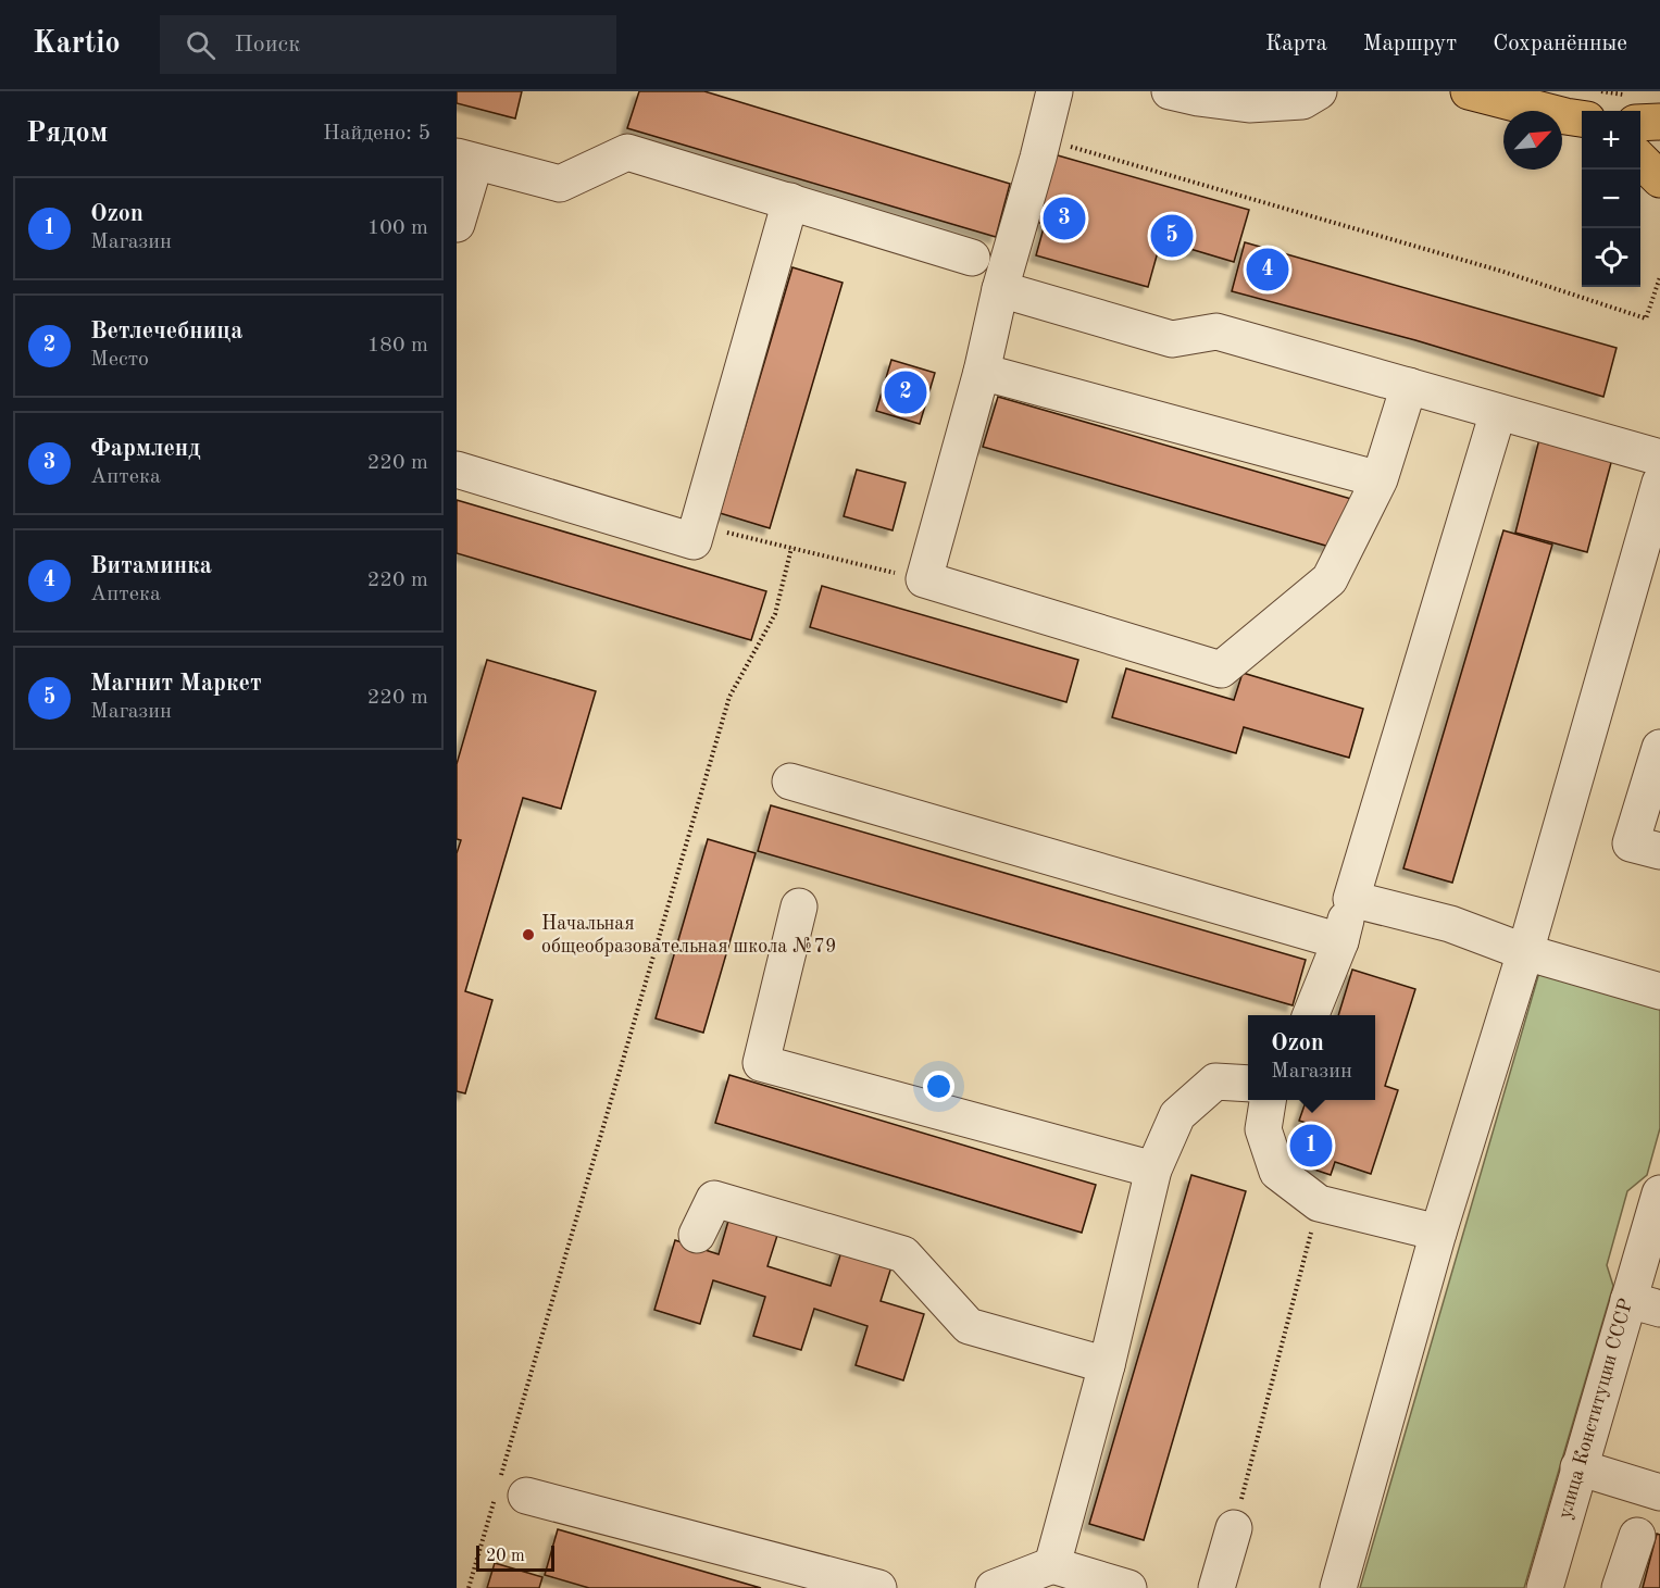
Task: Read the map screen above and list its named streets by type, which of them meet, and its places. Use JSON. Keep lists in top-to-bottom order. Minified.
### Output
{"streets":{"street":["улица Конституции СССР"]},"places":["Начальная общеобразовательная школа №79"],"scale_bar":"20 m","north":"top right","page":{"header":"Kartio","search":"Поиск","nav":["Карта","Маршрут","Сохранённые"],"heading":["Рядом","Найдено: 5"],"map_buttons":["+","−"],"list":[{"mark":"1","name":"Ozon","note":"Магазин","value":"100 m"},{"mark":"2","name":"Ветлечебница","note":"Место","value":"180 m"},{"mark":"3","name":"Фармленд","note":"Аптека","value":"220 m"},{"mark":"4","name":"Витаминка","note":"Аптека","value":"220 m"},{"mark":"5","name":"Магнит Маркет","note":"Магазин","value":"220 m"}],"pins":["3","5","4","2","1"],"popup":["Ozon","Магазин"],"scale":"20 m"}}
